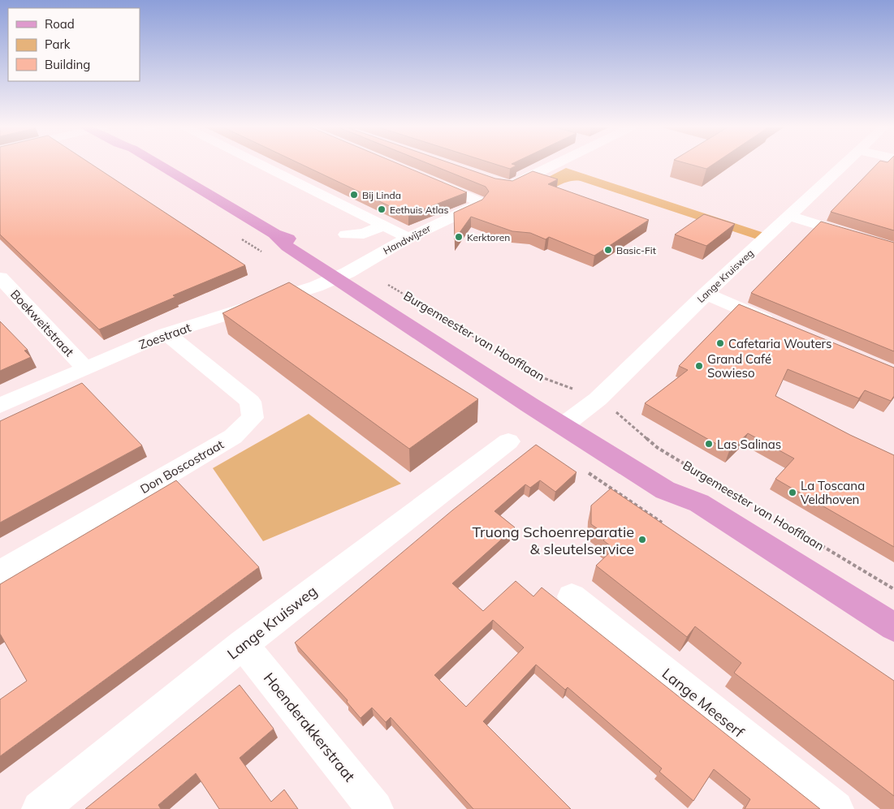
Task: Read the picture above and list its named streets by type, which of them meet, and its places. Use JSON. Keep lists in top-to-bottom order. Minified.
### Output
{"streets":{"main road":["Burgemeester van Hoofflaan"],"street":["Handwijzer","Lange Kruisweg","Boekweitstraat","Zoestraat","Don Boscostraat","Lange Meeserf","Hoenderakkerstraat"]},"crossings":[["Handwijzer","Zoestraat"],["Handwijzer","Burgemeester van Hoofflaan"],["Lange Kruisweg","Burgemeester van Hoofflaan"],["Lange Kruisweg","Hoenderakkerstraat"],["Boekweitstraat","Zoestraat"],["Zoestraat","Burgemeester van Hoofflaan"],["Zoestraat","Don Boscostraat"]],"places":["Bij Linda","Eethuis Atlas","Kerktoren","Basic-Fit","Cafetaria Wouters","Grand Café Sowieso","Las Salinas","La Toscana Veldhoven","Truong Schoenreparatie & sleutelservice"],"legend":["Road","Park","Building"]}
